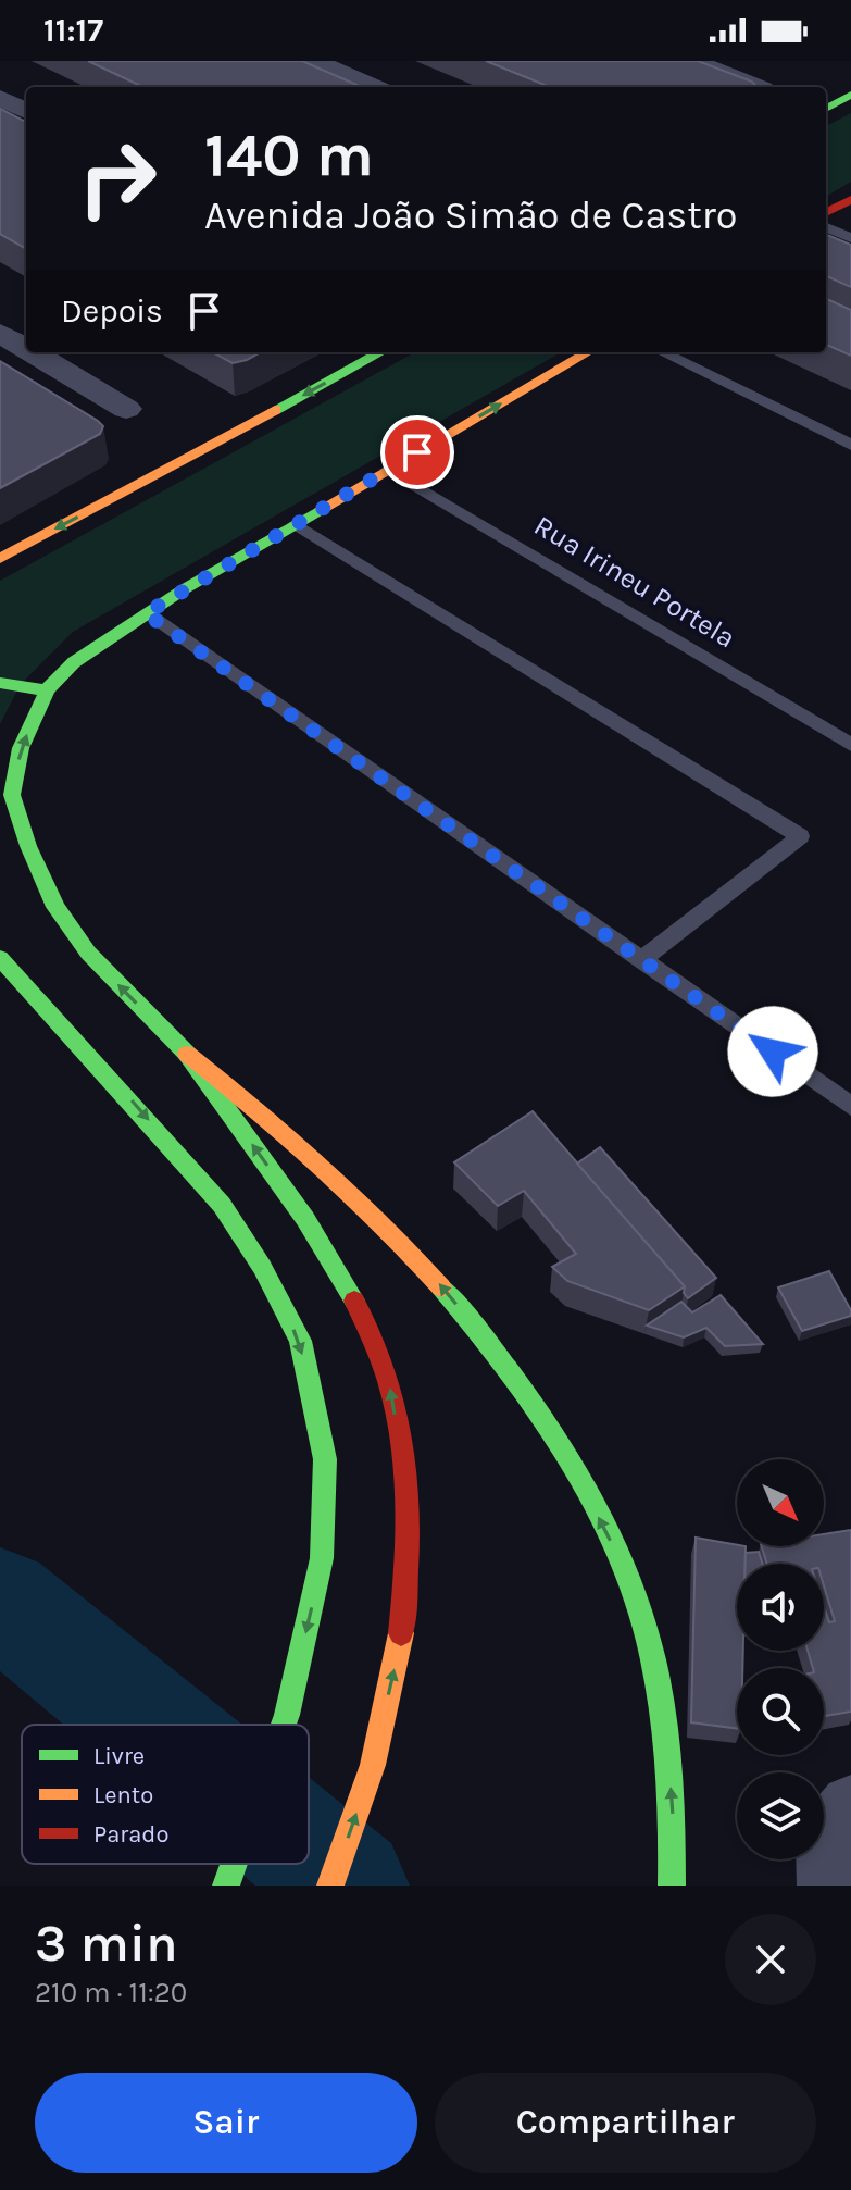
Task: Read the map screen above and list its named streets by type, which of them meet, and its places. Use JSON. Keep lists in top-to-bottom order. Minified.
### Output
{"streets":{"lane":["Rua Irineu Portela"]},"legend":["Livre","Lento","Parado"],"north":"bottom right","page":{"status":"11:17","turn":["140 m","Avenida João Simão de Castro"],"then":"Depois","heading":["3 min","210 m · 11:20"],"buttons":["Sair","Compartilhar"]}}
